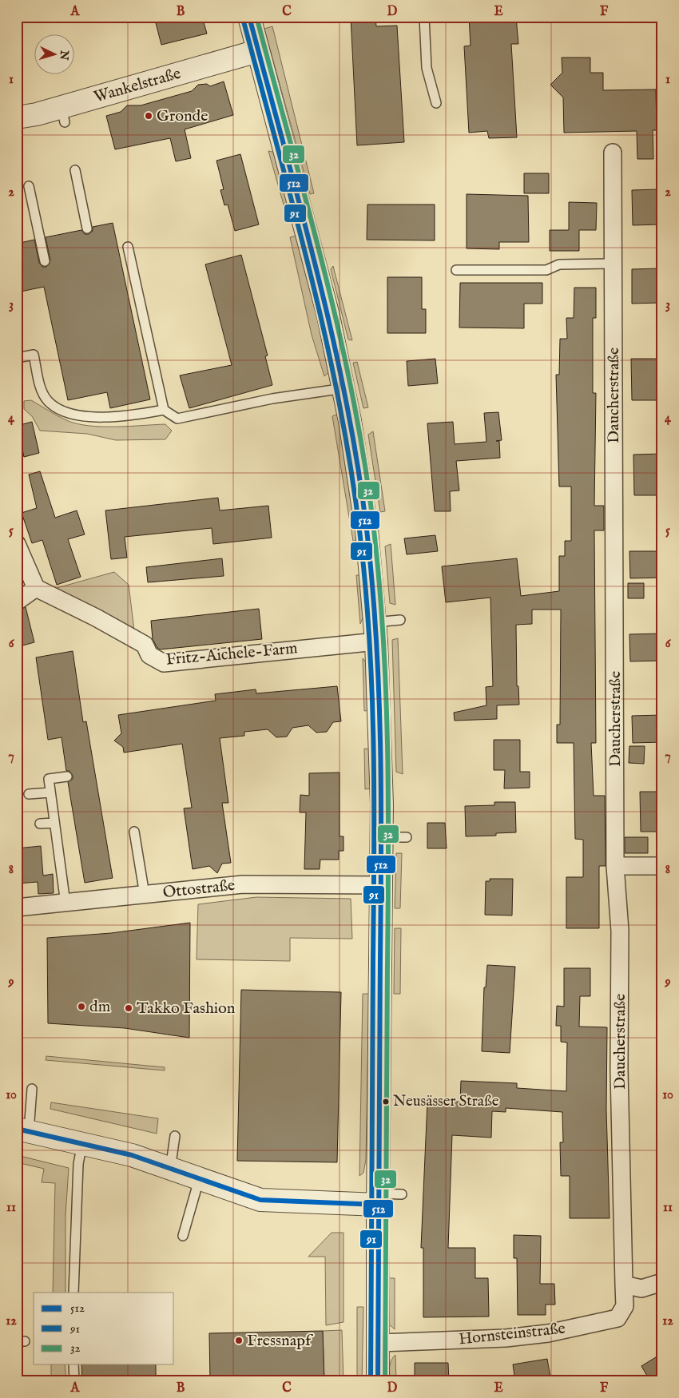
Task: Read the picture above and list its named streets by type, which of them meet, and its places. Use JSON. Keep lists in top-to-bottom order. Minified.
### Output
{"streets":{"street":["Wankelstraße","Daucherstraße","Fritz-Aichele-Farm","Ottostraße","Hornsteinstraße"]},"crossings":[["Daucherstraße","Hornsteinstraße"]],"places":["Gronde","dm","Takko Fashion","Neusässer Straße","Fressnapf"],"lines":["transit line 512","transit line 32","transit line 91"],"legend":["512","91","32"],"north":"right","grid":{"columns":["A","B","C","D","E","F"],"rows":["1","2","3","4","5","6","7","8","9","10","11","12"]}}
